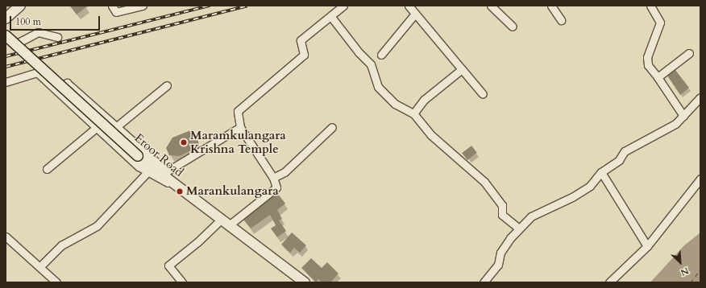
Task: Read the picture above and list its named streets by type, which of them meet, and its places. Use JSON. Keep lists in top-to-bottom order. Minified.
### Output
{"streets":{"main road":["Eroor Road"]},"places":["Maramkulangara Krishna Temple","Marankulangara"],"scale_bar":"100 m","north":"bottom right"}
